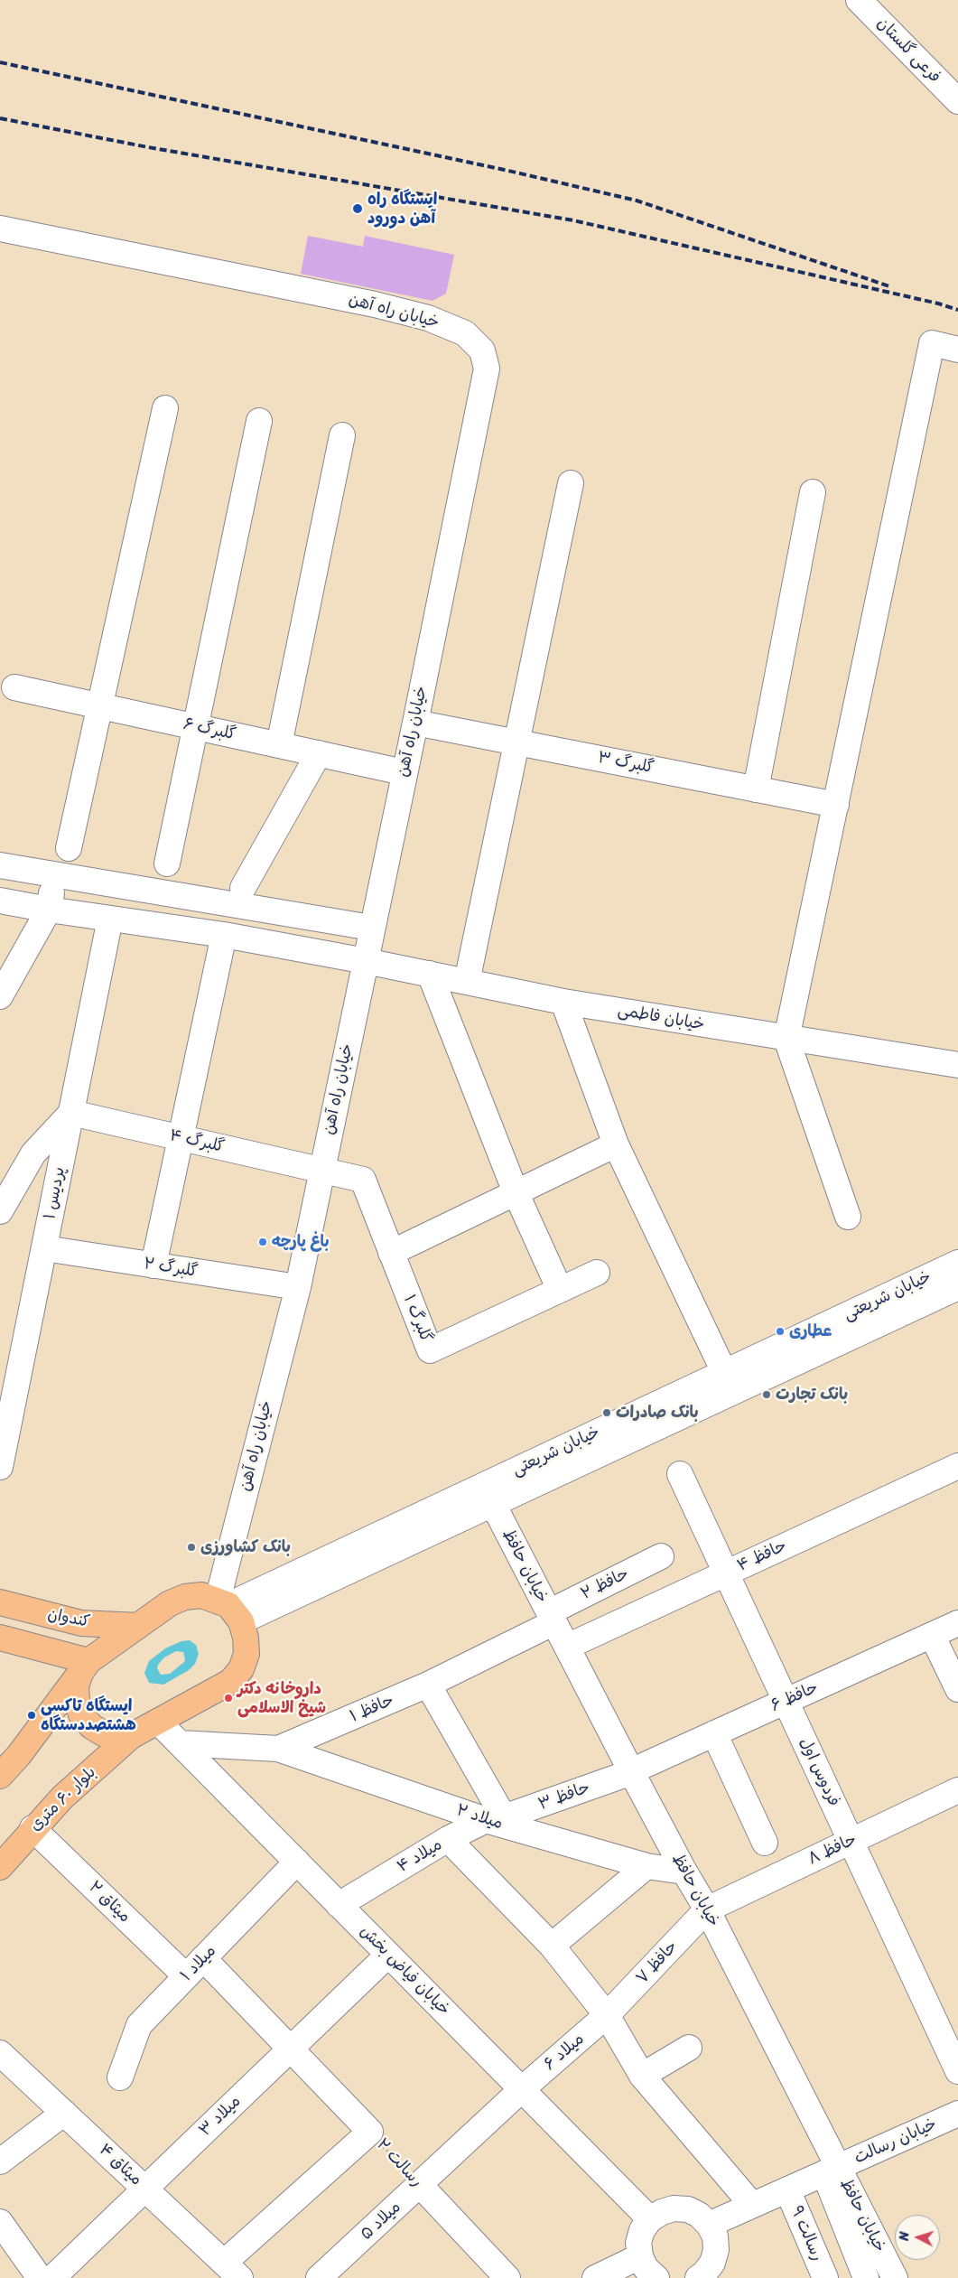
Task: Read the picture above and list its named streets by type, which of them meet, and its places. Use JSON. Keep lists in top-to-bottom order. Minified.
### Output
{"streets":{"main road":["کندوان","بلوار ۶۰ متری"],"street":["فرعی گلستان","خیابان راه آهن","گلبرگ ۶","گلبرگ ۳","خیابان فاطمی","گلبرگ ۴","پردیس ۱","گلبرگ ۲","خیابان شریعتی","گلبرگ ۱","حافظ ۴","خیابان حافظ","حافظ ۲","حافظ ۶","حافظ ۱","فردوس اول","حافظ ۳","میلاد ۲","حافظ ۸","میلاد ۴","میثاق ۲","حافظ ۷","میلاد ۱","خیابان فیاض بخش","میلاد ۶","میلاد ۳","خیابان رسالت","رسالت ۲","میثاق ۴","میلاد ۵","رسالت ۹"]},"crossings":[["خیابان راه آهن","گلبرگ ۶"],["خیابان راه آهن","گلبرگ ۳"],["خیابان راه آهن","خیابان فاطمی"],["خیابان راه آهن","گلبرگ ۴"],["خیابان راه آهن","گلبرگ ۲"],["خیابان راه آهن","خیابان شریعتی"],["خیابان راه آهن","گلبرگ ۱"],["خیابان فاطمی","پردیس ۱"],["گلبرگ ۴","پردیس ۱"],["گلبرگ ۴","گلبرگ ۱"],["پردیس ۱","گلبرگ ۲"],["خیابان شریعتی","خیابان حافظ"],["حافظ ۴","خیابان حافظ"],["حافظ ۴","فردوس اول"],["خیابان حافظ","حافظ ۲"],["خیابان حافظ","حافظ ۶"],["خیابان حافظ","حافظ ۱"],["خیابان حافظ","حافظ ۳"],["خیابان حافظ","میلاد ۲"],["خیابان حافظ","حافظ ۸"],["خیابان حافظ","حافظ ۷"],["خیابان حافظ","خیابان رسالت"],["حافظ ۲","حافظ ۱"],["حافظ ۶","فردوس اول"],["حافظ ۶","حافظ ۳"],["حافظ ۱","میلاد ۲"],["حافظ ۱","خیابان فیاض بخش"],["فردوس اول","حافظ ۸"],["حافظ ۳","میلاد ۲"],["حافظ ۳","میلاد ۴"],["بلوار ۶۰ متری","میثاق ۲"],["میلاد ۲","میلاد ۴"],["حافظ ۸","حافظ ۷"],["میلاد ۴","خیابان فیاض بخش"],["میثاق ۲","میلاد ۱"],["حافظ ۷","میلاد ۶"],["میلاد ۱","خیابان فیاض بخش"],["میلاد ۱","رسالت ۲"],["خیابان فیاض بخش","میلاد ۶"],["خیابان فیاض بخش","میلاد ۳"],["خیابان فیاض بخش","میلاد ۵"],["میلاد ۶","میلاد ۵"],["میلاد ۳","رسالت ۲"],["میلاد ۳","میثاق ۴"],["خیابان رسالت","رسالت ۹"],["رسالت ۲","میلاد ۵"]],"places":["ایستگاه راه آهن دورود","باغ پارچه","عطاری","بانک تجارت","بانک صادرات","بانک کشاورزی","داروخانه دکتر شیخ الاسلامی","ایستگاه تاکسی هشتصددستگاه"],"north":"left"}
